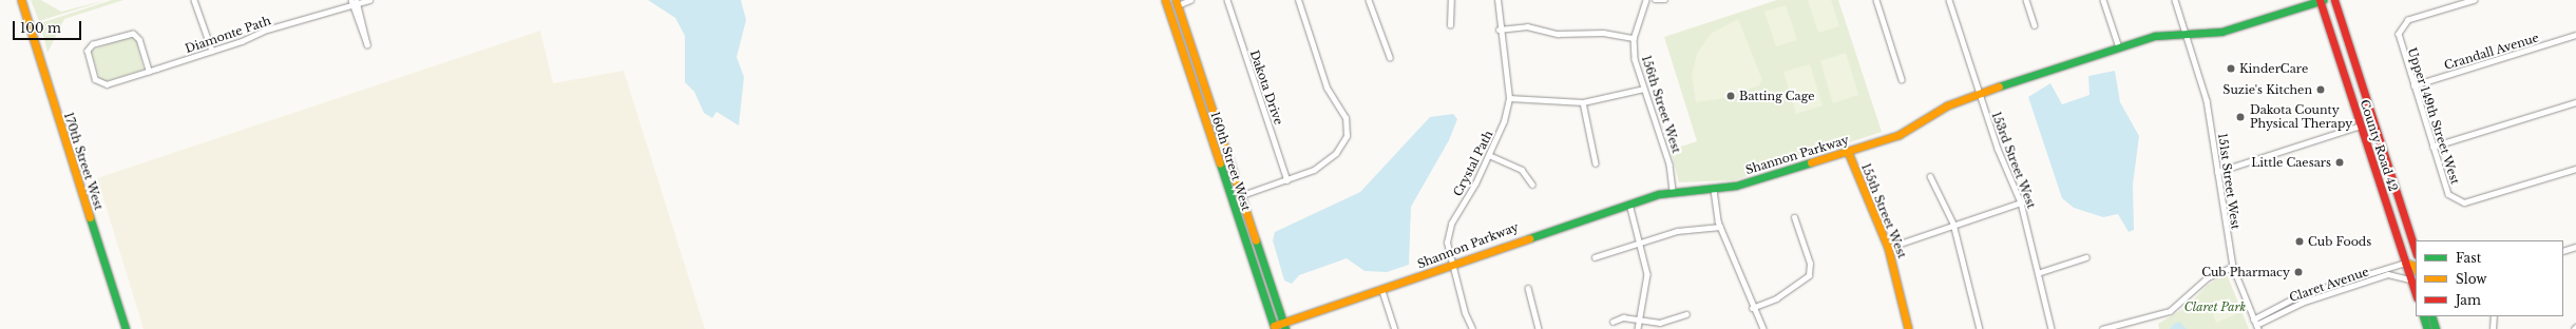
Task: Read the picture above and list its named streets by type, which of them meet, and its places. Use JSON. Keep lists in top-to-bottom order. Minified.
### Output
{"streets":{"main road":["County Road 42","Shannon Parkway","170th Street West","160th Street West","155th Street West"],"street":["Diamonte Path","Crandall Avenue","Dakota Drive","156th Street West","Upper 149th Street West","153rd Street West","Crystal Path","151st Street West","Claret Avenue"]},"crossings":[["Crandall Avenue","Upper 149th Street West"],["156th Street West","Shannon Parkway"],["County Road 42","Shannon Parkway"],["County Road 42","Claret Avenue"],["Shannon Parkway","153rd Street West"],["Shannon Parkway","160th Street West"],["Shannon Parkway","Crystal Path"],["Shannon Parkway","151st Street West"],["Shannon Parkway","155th Street West"],["151st Street West","Claret Avenue"]],"parks":["Claret Park"],"places":["KinderCare","Suzie's Kitchen","Batting Cage","Dakota County Physical Therapy","Little Caesars","Cub Foods","Cub Pharmacy"],"legend":["Fast","Slow","Jam"],"scale_bar":"100 m"}
